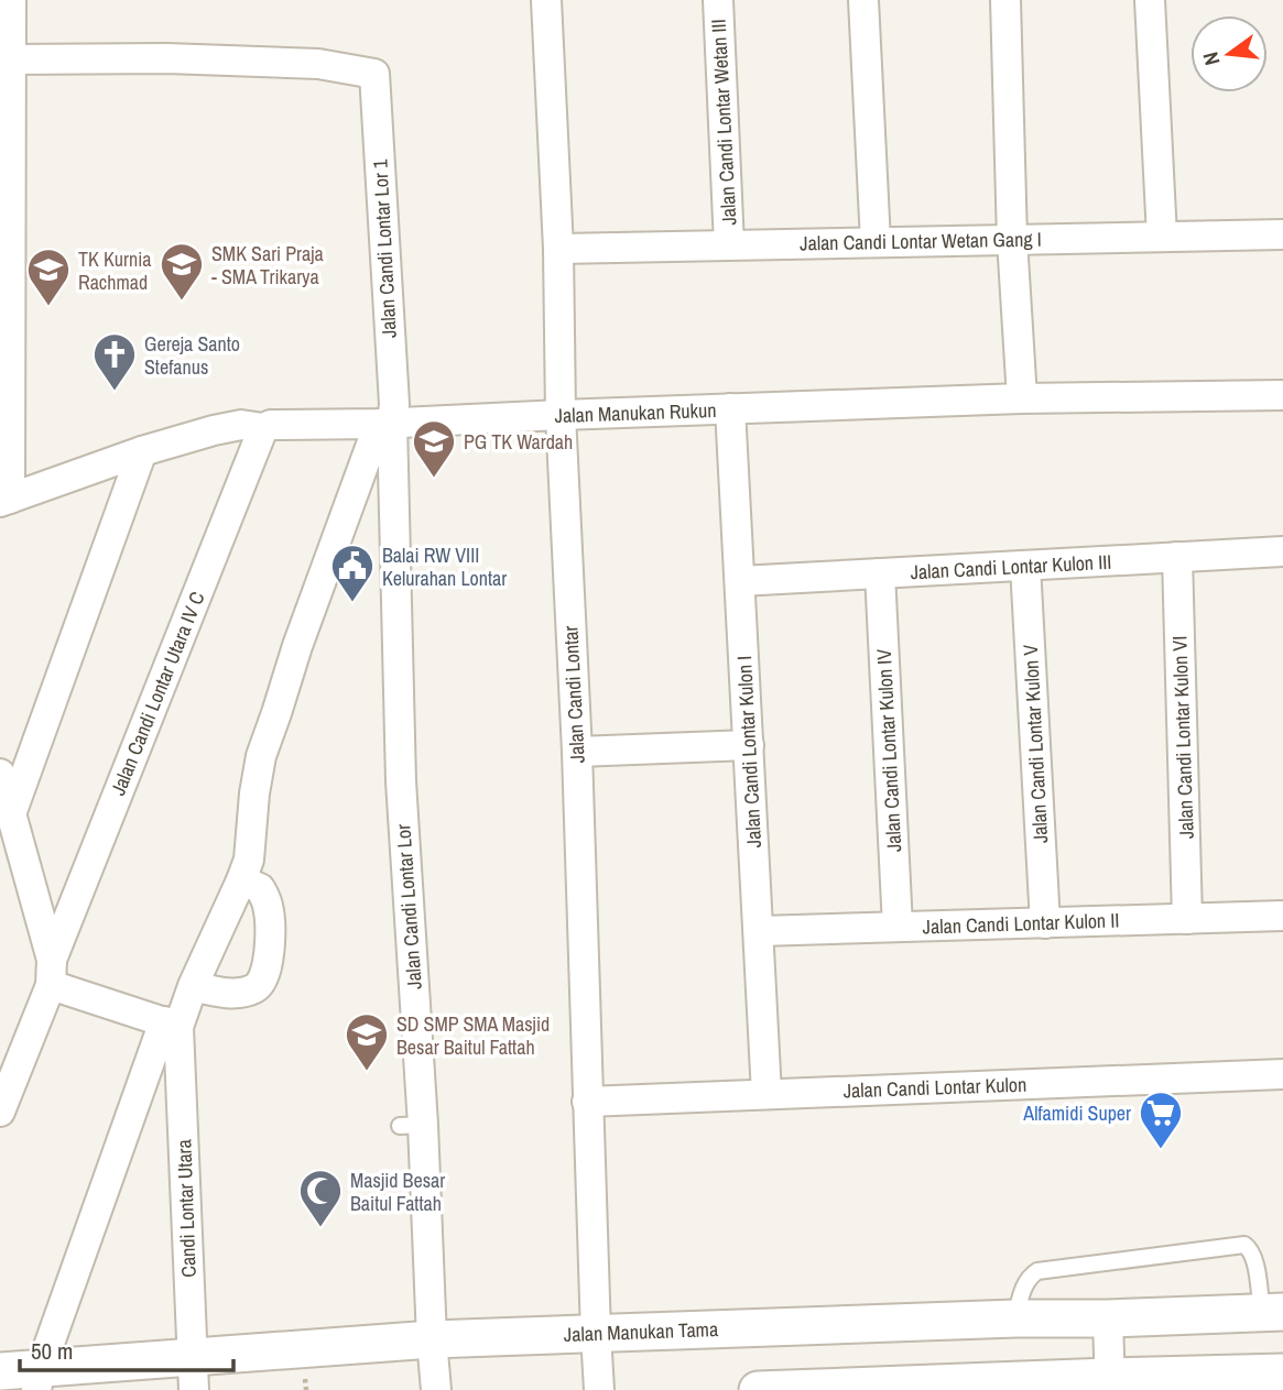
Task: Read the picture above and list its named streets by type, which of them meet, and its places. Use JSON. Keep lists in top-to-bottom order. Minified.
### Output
{"streets":{"street":["Jalan Candi Lontar Wetan III","Jalan Candi Lontar Wetan Gang I","Jalan Candi Lontar Lor 1","Jalan Manukan Rukun","Jalan Candi Lontar Kulon III","Jalan Candi Lontar Utara IV C","Jalan Candi Lontar","Jalan Candi Lontar Kulon VI","Jalan Candi Lontar Kulon V","Jalan Candi Lontar Kulon IV","Jalan Candi Lontar Kulon I","Jalan Candi Lontar Lor","Jalan Candi Lontar Kulon II","Jalan Candi Lontar Kulon","Candi Lontar Utara","Jalan Manukan Tama"]},"crossings":[["Jalan Candi Lontar Wetan III","Jalan Candi Lontar Wetan Gang I"],["Jalan Candi Lontar Wetan Gang I","Jalan Candi Lontar"],["Jalan Candi Lontar Lor 1","Jalan Manukan Rukun"],["Jalan Candi Lontar Lor 1","Jalan Candi Lontar Lor"],["Jalan Manukan Rukun","Jalan Candi Lontar Utara IV C"],["Jalan Manukan Rukun","Jalan Candi Lontar"],["Jalan Manukan Rukun","Jalan Candi Lontar Kulon I"],["Jalan Manukan Rukun","Jalan Candi Lontar Lor"],["Jalan Candi Lontar Kulon III","Jalan Candi Lontar Kulon VI"],["Jalan Candi Lontar Kulon III","Jalan Candi Lontar Kulon V"],["Jalan Candi Lontar Kulon III","Jalan Candi Lontar Kulon IV"],["Jalan Candi Lontar Kulon III","Jalan Candi Lontar Kulon I"],["Jalan Candi Lontar","Jalan Candi Lontar Kulon"],["Jalan Candi Lontar","Jalan Manukan Tama"],["Jalan Candi Lontar Kulon VI","Jalan Candi Lontar Kulon II"],["Jalan Candi Lontar Kulon V","Jalan Candi Lontar Kulon II"],["Jalan Candi Lontar Kulon IV","Jalan Candi Lontar Kulon II"],["Jalan Candi Lontar Kulon I","Jalan Candi Lontar Kulon II"],["Jalan Candi Lontar Kulon I","Jalan Candi Lontar Kulon"],["Jalan Candi Lontar Lor","Jalan Manukan Tama"],["Candi Lontar Utara","Jalan Manukan Tama"]],"places":{"school or university":["SMK Sari Praja - SMA Trikarya","TK Kurnia Rachmad","PG TK Wardah","SD SMP SMA Masjid Besar Baitul Fattah"],"church":["Gereja Santo Stefanus"],"public building":["Balai RW VIII Kelurahan Lontar"],"supermarket":["Alfamidi Super"],"mosque":["Masjid Besar Baitul Fattah"]},"scale_bar":"50 m","north":"left"}
